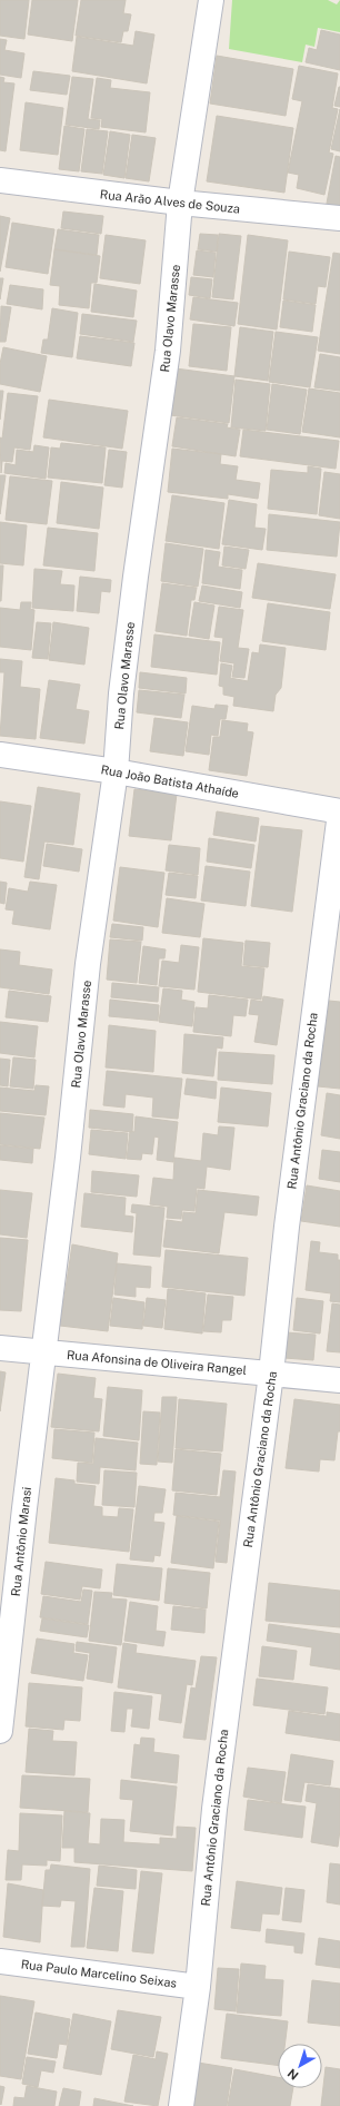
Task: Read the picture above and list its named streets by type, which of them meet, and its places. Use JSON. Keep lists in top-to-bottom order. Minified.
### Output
{"streets":{"street":["Rua Arão Alves de Souza","Rua Olavo Marasse","Rua João Batista Athaíde","Rua Antônio Graciano da Rocha","Rua Afonsina de Oliveira Rangel","Rua Antônio Marasi","Rua Paulo Marcelino Seixas"]},"crossings":[["Rua Arão Alves de Souza","Rua Olavo Marasse"],["Rua Olavo Marasse","Rua João Batista Athaíde"],["Rua Olavo Marasse","Rua Afonsina de Oliveira Rangel"],["Rua Olavo Marasse","Rua Antônio Marasi"],["Rua João Batista Athaíde","Rua Antônio Graciano da Rocha"],["Rua Antônio Graciano da Rocha","Rua Afonsina de Oliveira Rangel"],["Rua Antônio Graciano da Rocha","Rua Paulo Marcelino Seixas"],["Rua Afonsina de Oliveira Rangel","Rua Antônio Marasi"]],"north":"bottom left"}
